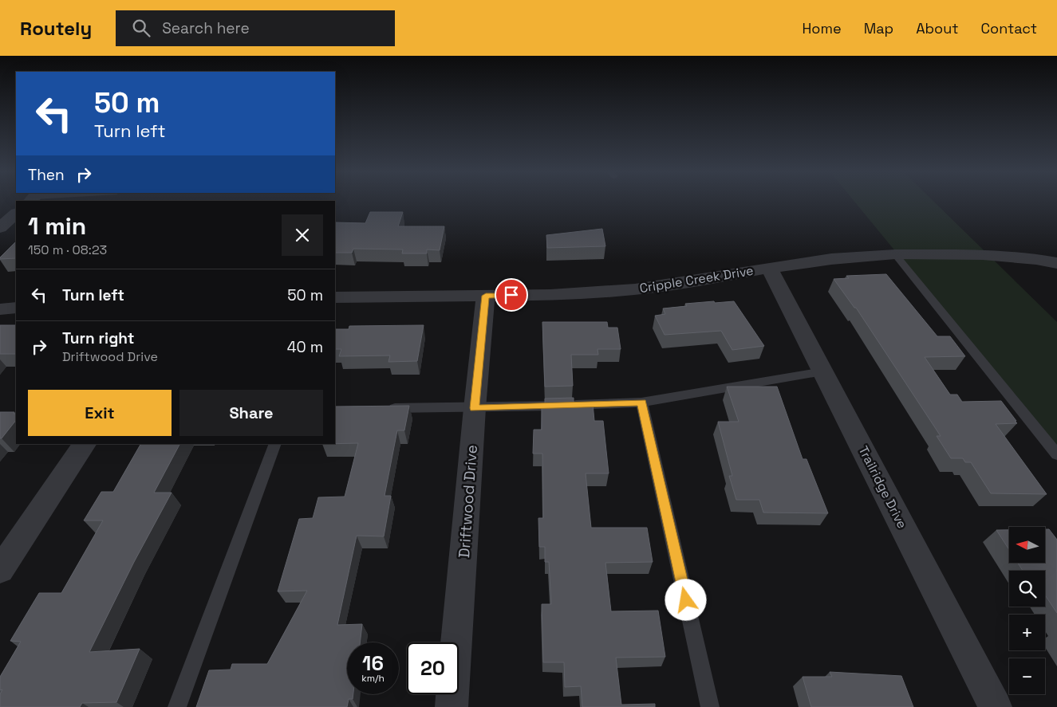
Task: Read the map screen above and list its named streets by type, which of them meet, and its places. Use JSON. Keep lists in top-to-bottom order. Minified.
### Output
{"streets":{"street":["Cripple Creek Drive","Trailridge Drive","Driftwood Drive"]},"crossings":[["Cripple Creek Drive","Trailridge Drive"],["Cripple Creek Drive","Driftwood Drive"]],"north":"left","page":{"header":"Routely","search":"Search here","nav":["Home","Map","About","Contact"],"turn":["50 m","Turn left"],"then":"Then","heading":["1 min","150 m · 08:23"],"list":[{"name":"Turn left","value":"50 m"},{"name":"Turn right","note":"Driftwood Drive","value":"40 m"}],"buttons":["Exit","Share"],"map_buttons":["+","−"],"speed":"16 km/h","limit":"20"}}
